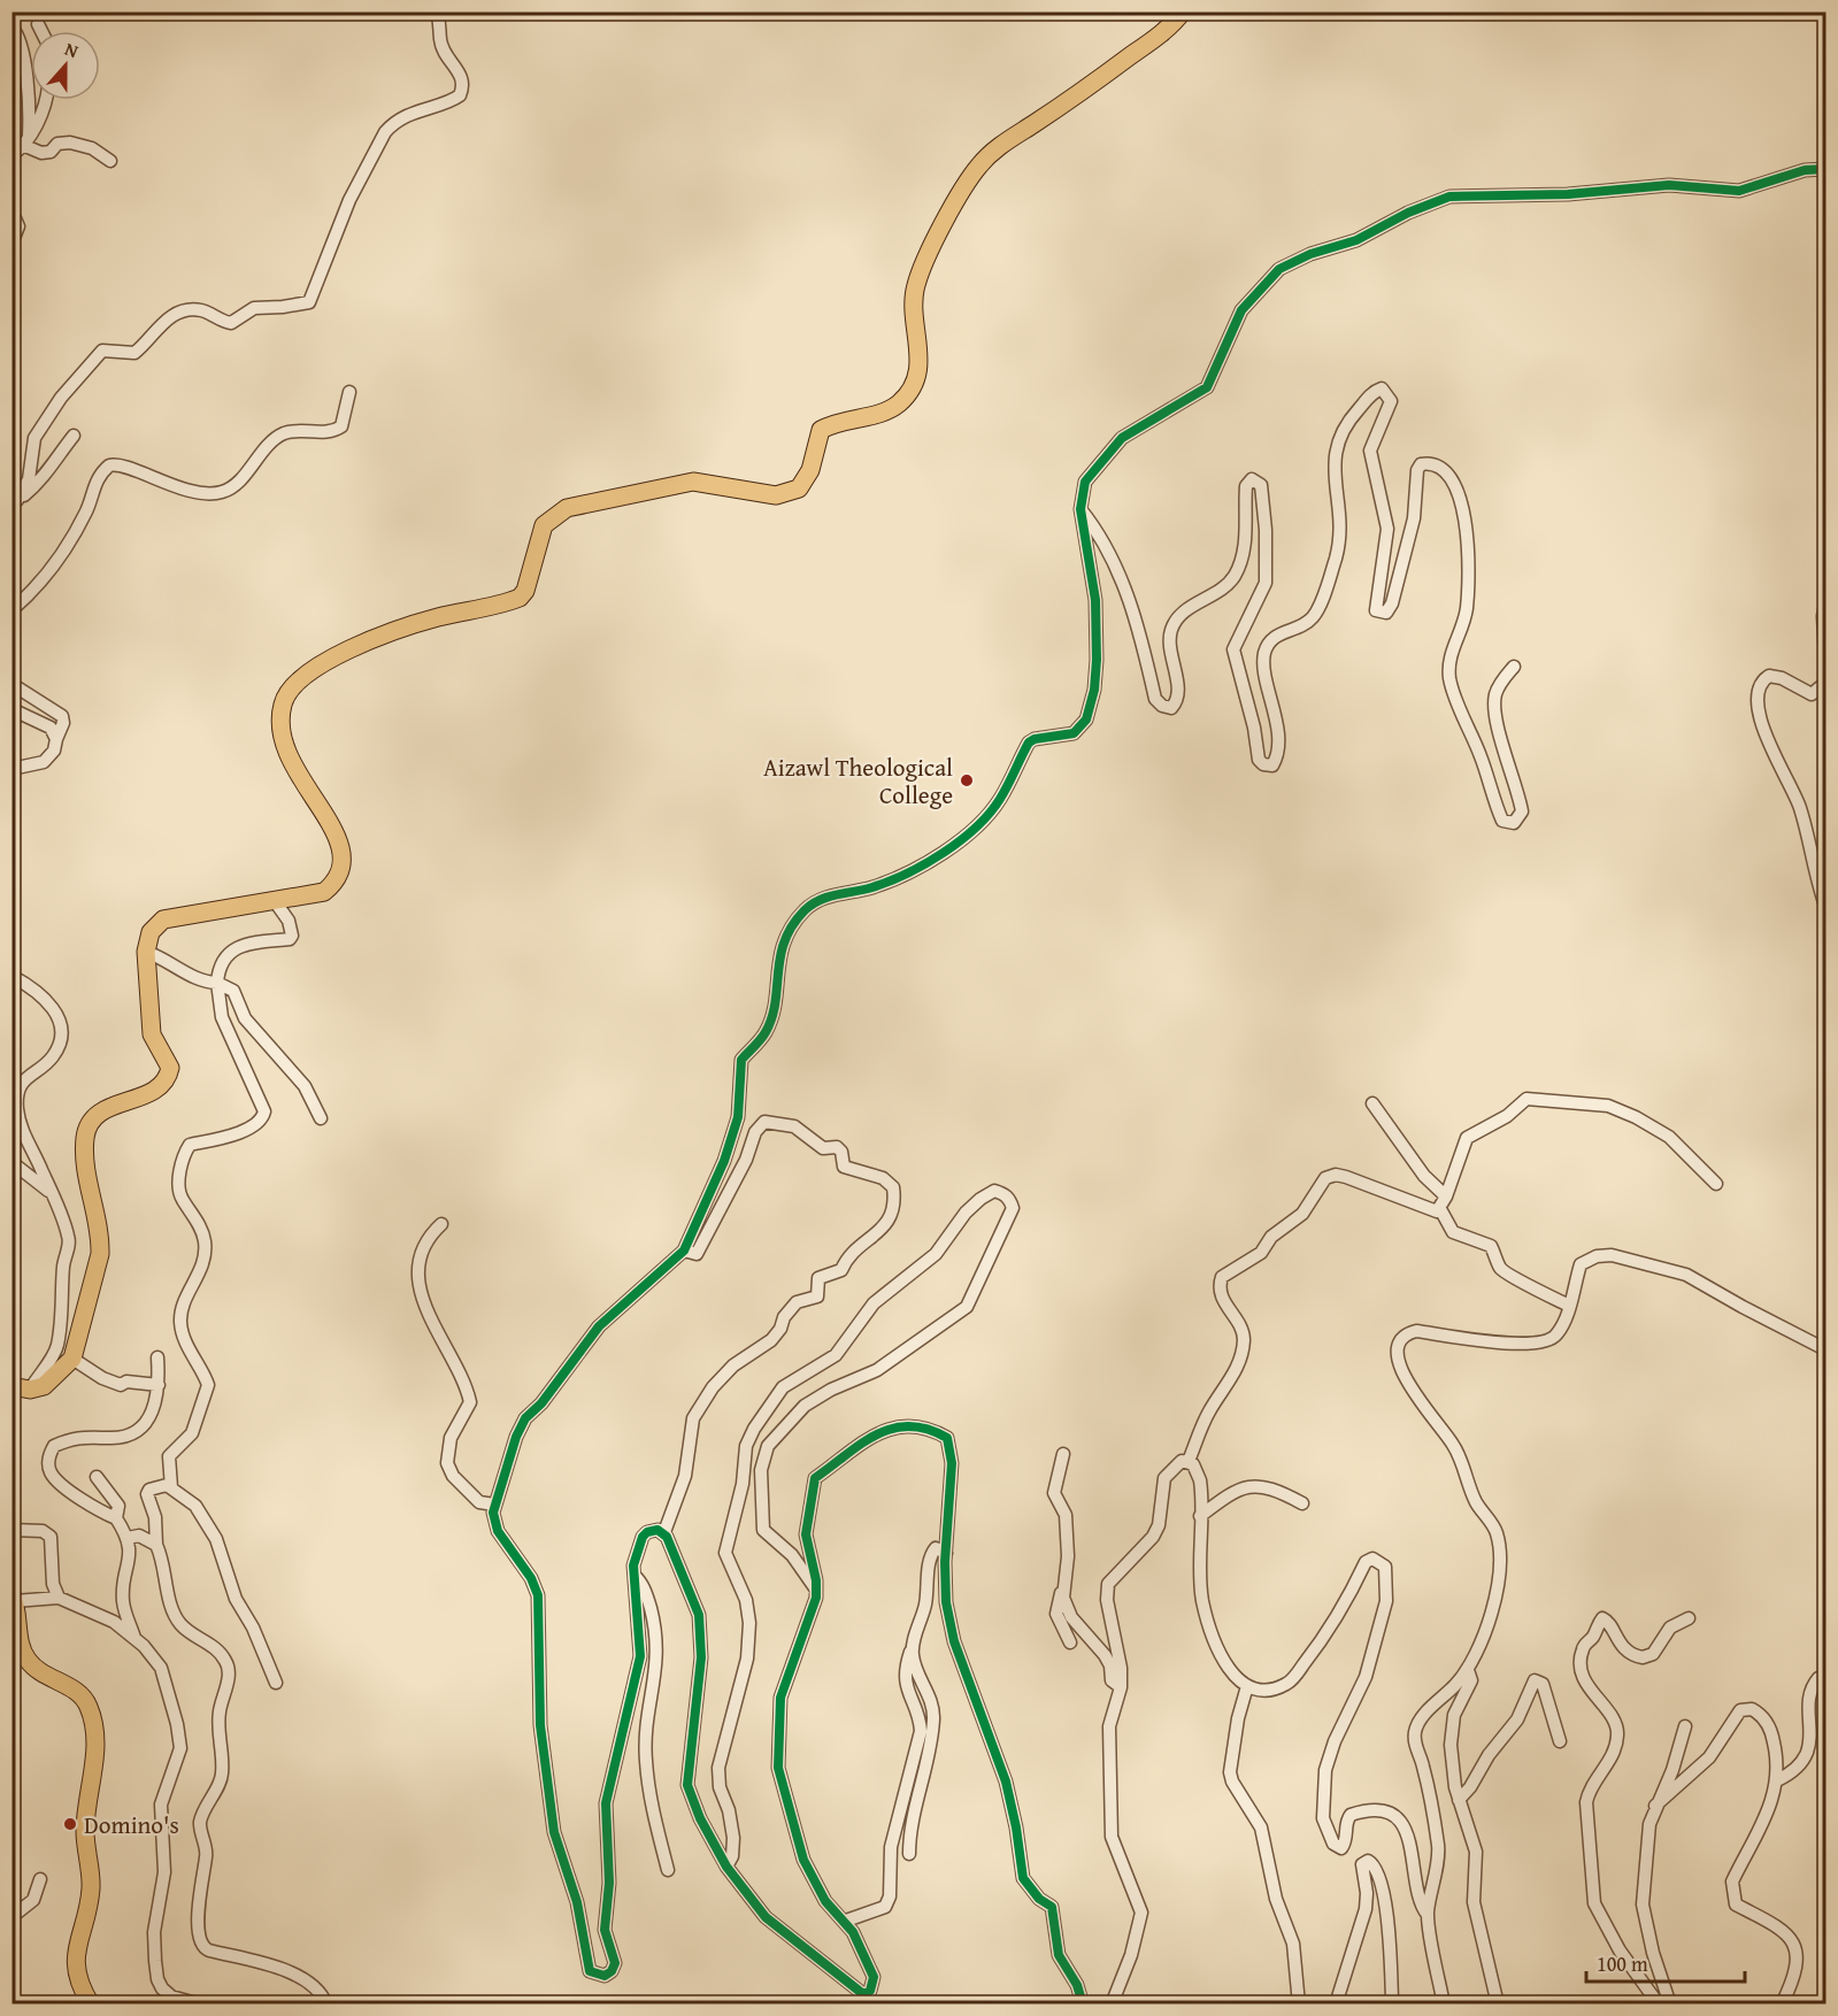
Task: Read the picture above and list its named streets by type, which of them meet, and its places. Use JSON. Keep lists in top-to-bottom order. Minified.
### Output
{"places":["Aizawl Theological College","Domino's"],"scale_bar":"100 m","north":"top"}
